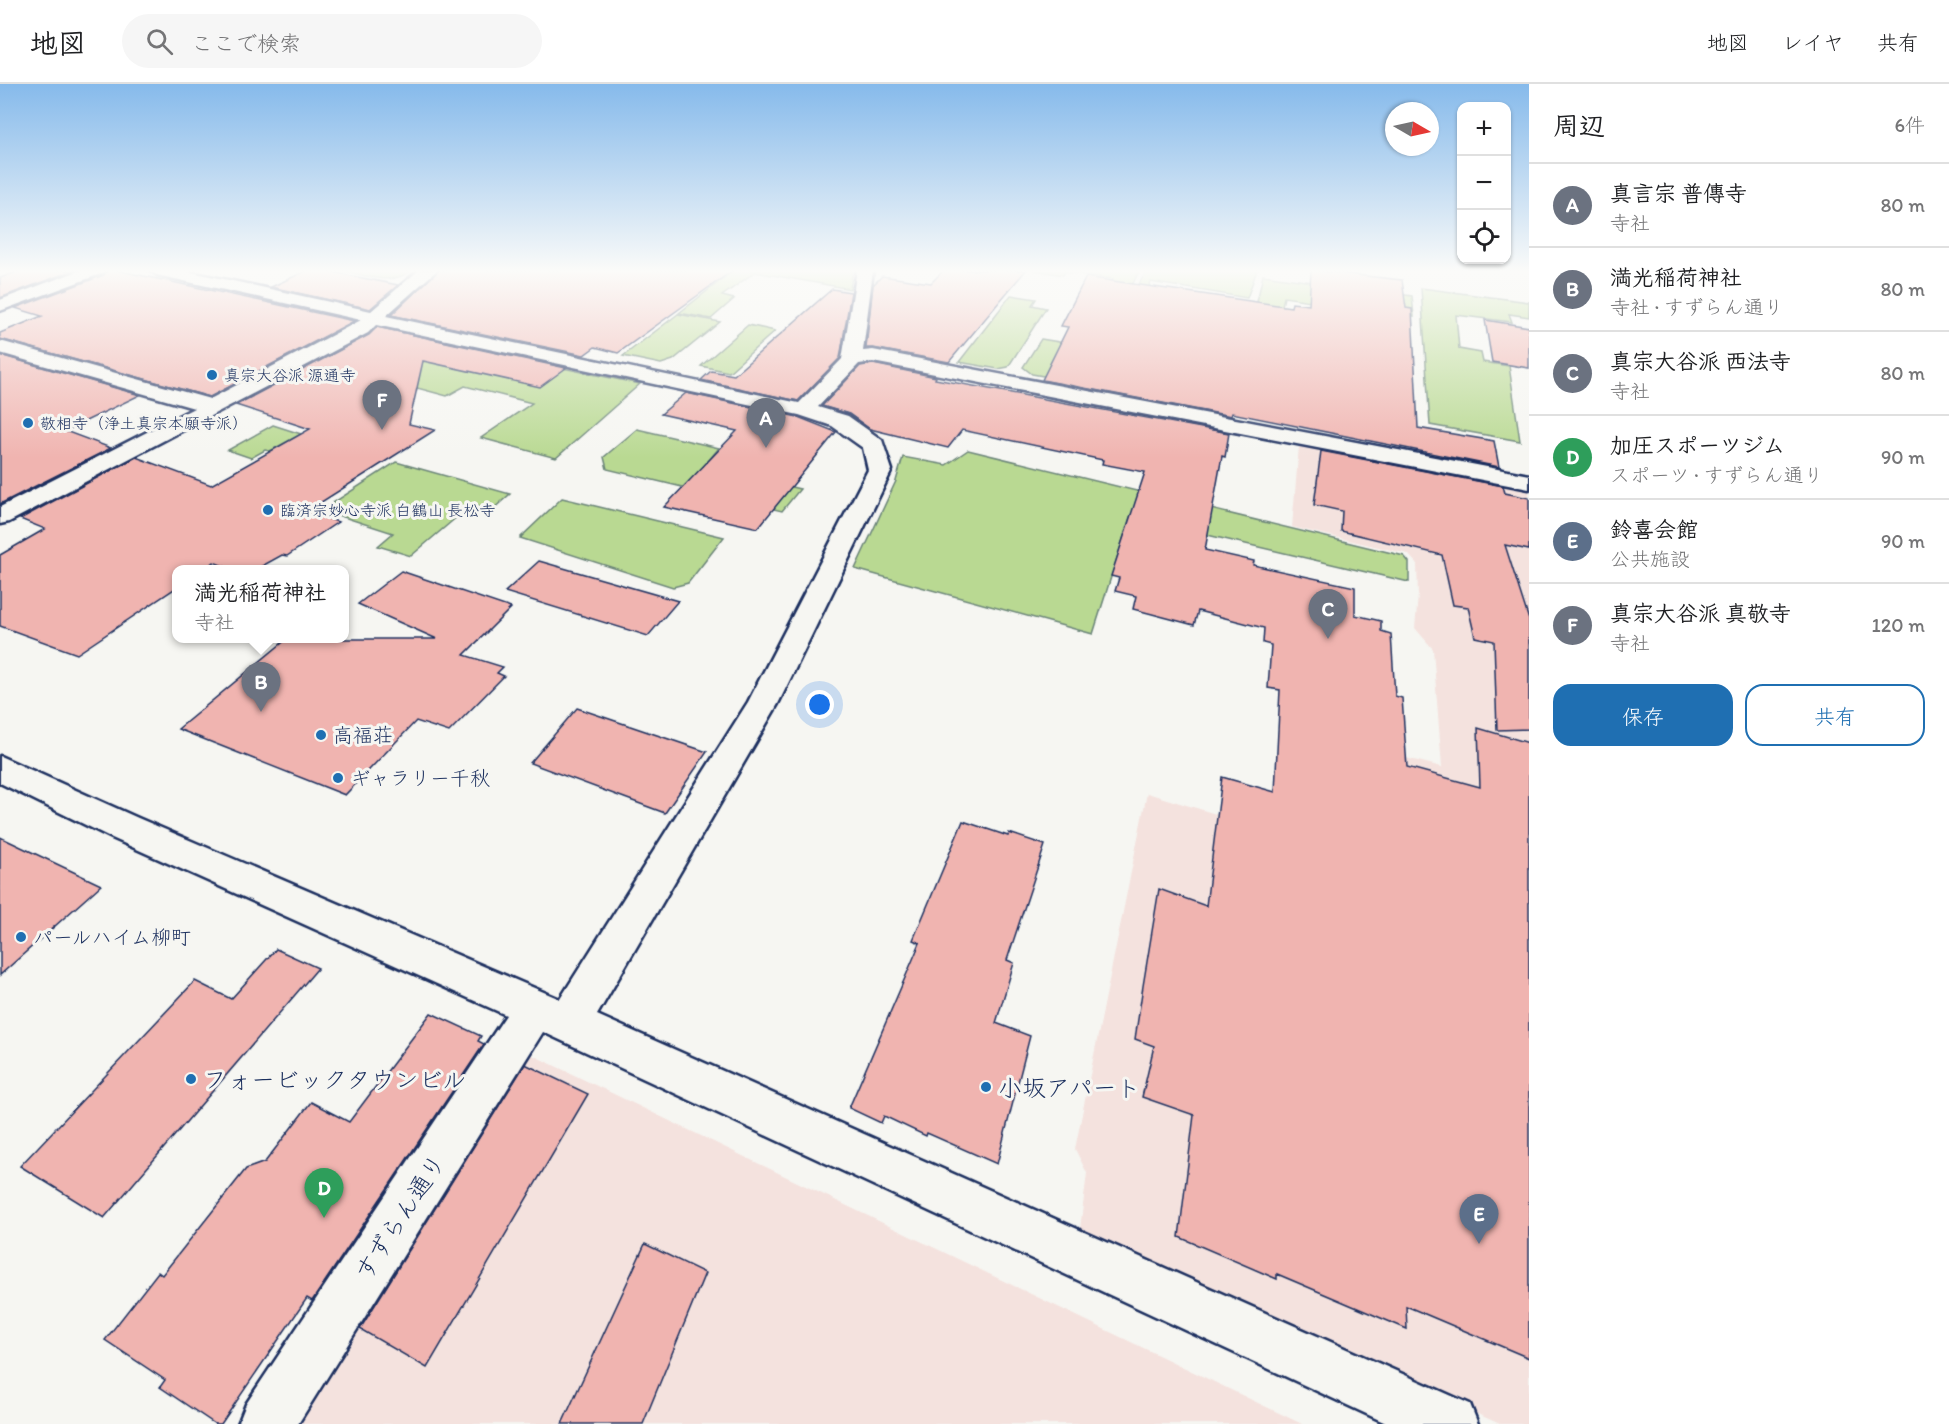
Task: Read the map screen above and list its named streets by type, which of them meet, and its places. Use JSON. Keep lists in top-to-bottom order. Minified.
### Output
{"streets":{"street":["すずらん通り"]},"places":["真宗大谷派 源通寺","敬相寺（浄土真宗本願寺派）","臨済宗妙心寺派 白鶴山 長松寺","高福荘","ギャラリー千秋","パールハイム柳町","フォービックタウンビル","小坂アパート"],"north":"right","page":{"header":"地図","search":"ここで検索","nav":["地図","レイヤ","共有"],"heading":["周辺","6件"],"map_buttons":["+","−"],"list":[{"mark":"A","name":"真言宗 普傳寺","note":"寺社","value":"80 m"},{"mark":"B","name":"満光稲荷神社","note":"寺社 · すずらん通り","value":"80 m"},{"mark":"C","name":"真宗大谷派 西法寺","note":"寺社","value":"80 m"},{"mark":"D","name":"加圧スポーツジム","note":"スポーツ · すずらん通り","value":"90 m"},{"mark":"E","name":"鈴喜会館","note":"公共施設","value":"90 m"},{"mark":"F","name":"真宗大谷派 真敬寺","note":"寺社","value":"120 m"}],"pins":["F","A","C","B","D","E"],"popup":["満光稲荷神社","寺社"],"buttons":["保存","共有"]}}
